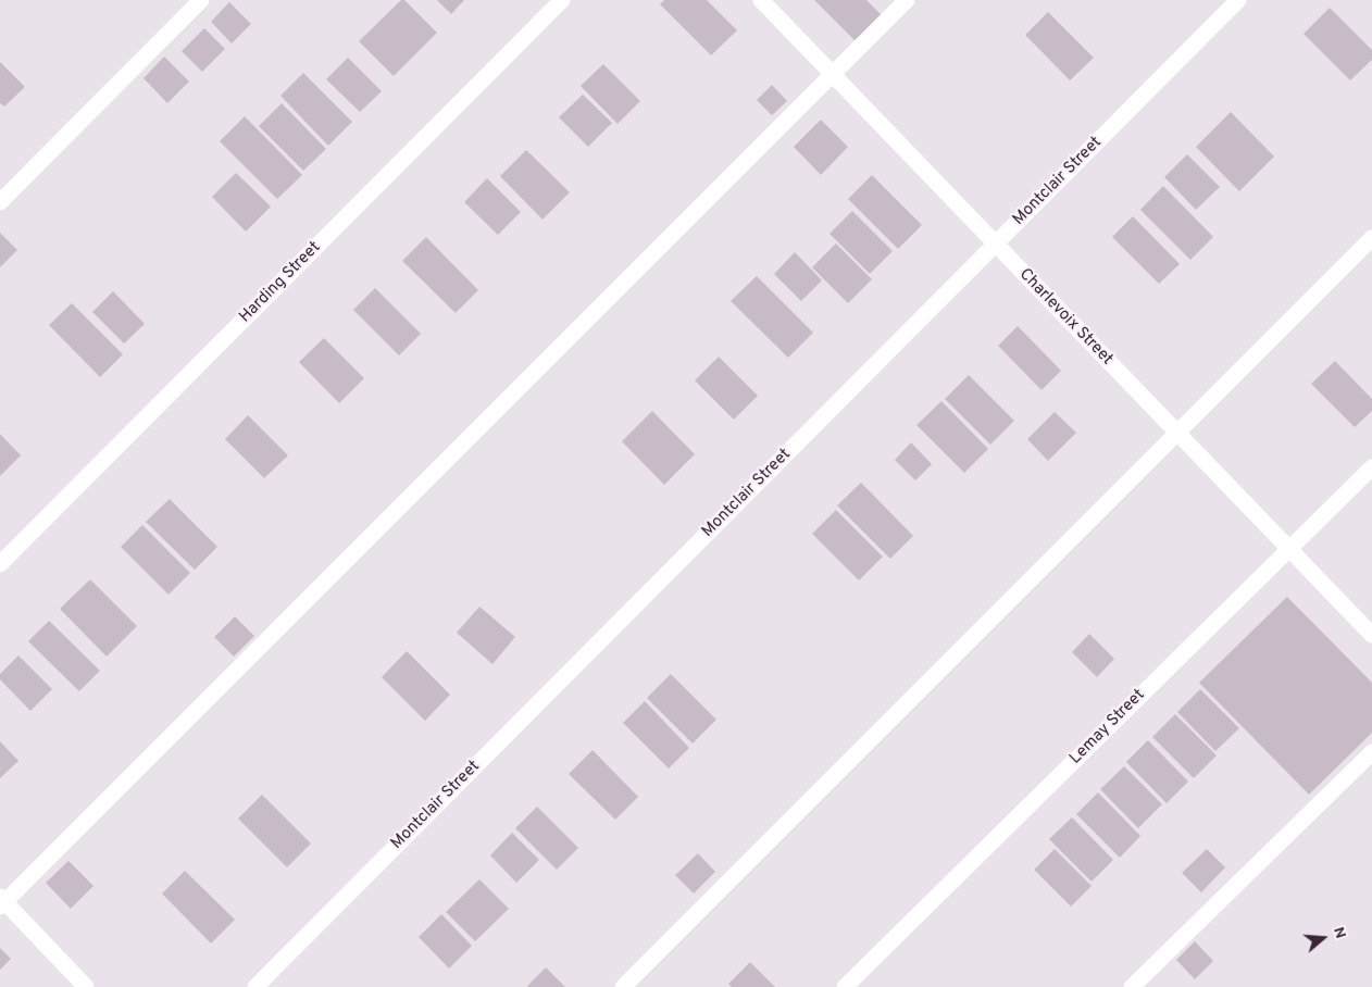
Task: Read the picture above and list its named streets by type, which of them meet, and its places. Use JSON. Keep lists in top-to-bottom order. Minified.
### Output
{"streets":{"street":["Montclair Street","Harding Street","Charlevoix Street","Lemay Street"]},"crossings":[["Montclair Street","Charlevoix Street"],["Charlevoix Street","Lemay Street"]],"north":"right"}
